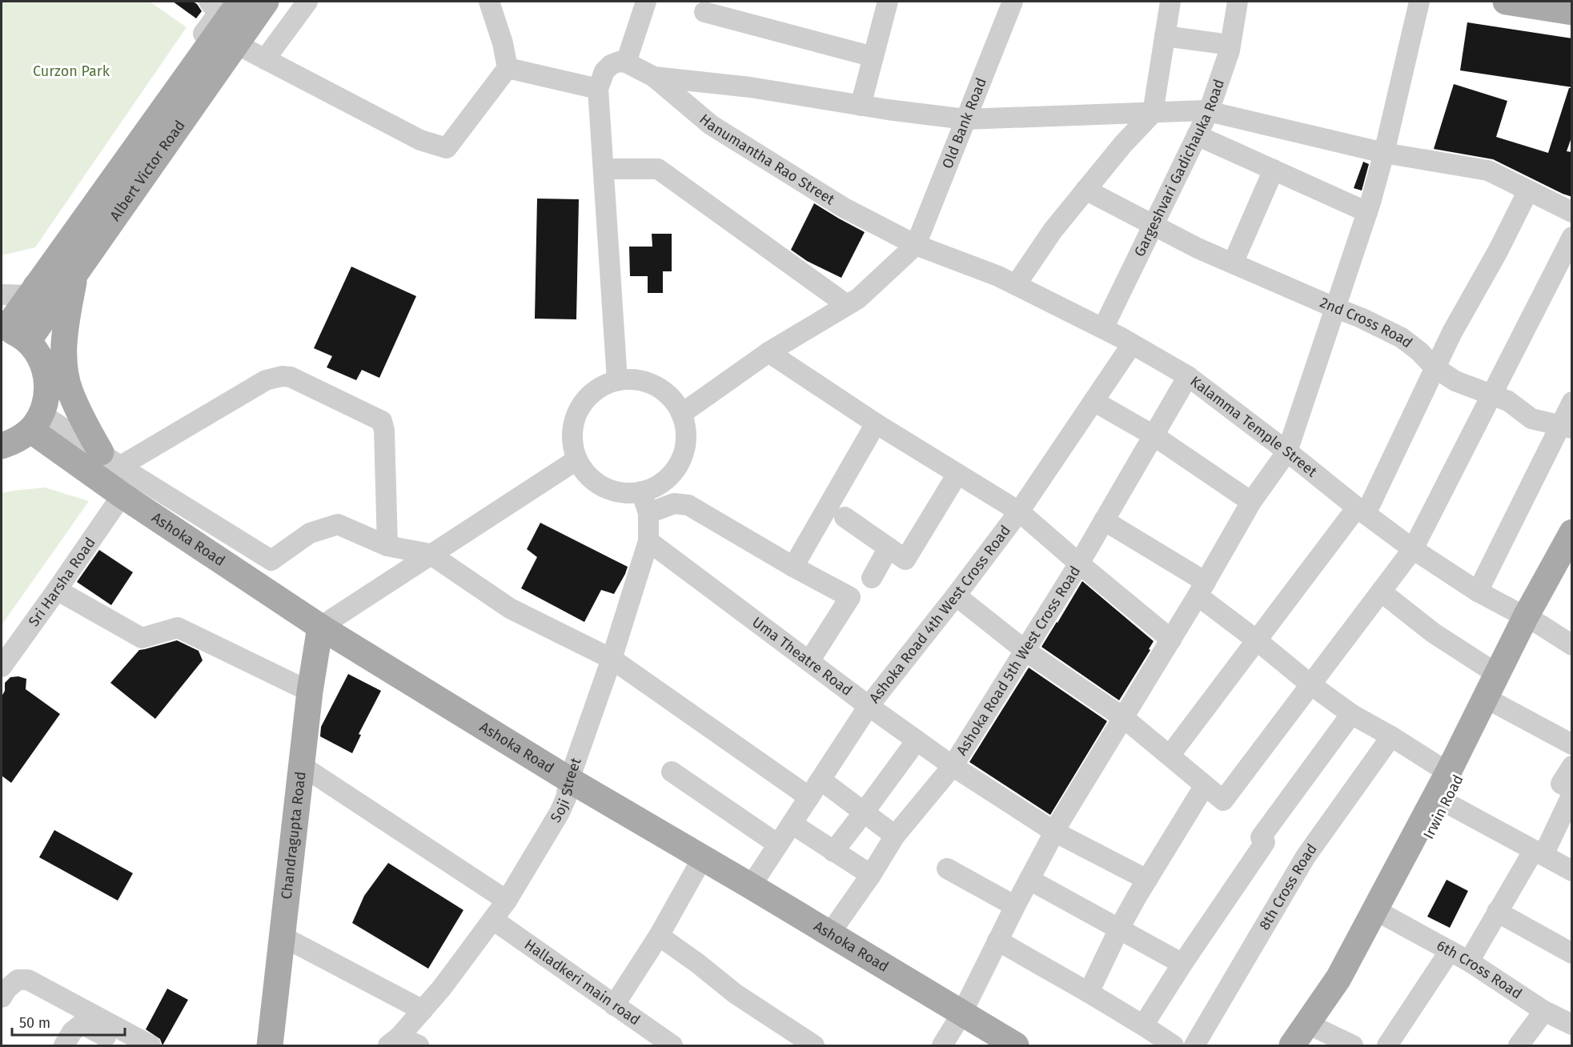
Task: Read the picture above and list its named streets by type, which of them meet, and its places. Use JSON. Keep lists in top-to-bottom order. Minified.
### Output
{"streets":{"main road":["Albert Victor Road","Ashoka Road","Irwin Road","Chandragupta Road"],"street":["Old Bank Road","Hanumantha Rao Street","Gargeshvari Gadichauka Road","2nd Cross Road","Kalamma Temple Street","Sri Harsha Road","Ashoka Road 4th West Cross Road","Uma Theatre Road","Ashoka Road 5th West Cross Road","Soji Street","8th Cross Road","6th Cross Road","Halladkeri main road"]},"crossings":[["Old Bank Road","Hanumantha Rao Street"],["Old Bank Road","Kalamma Temple Street"],["Hanumantha Rao Street","Kalamma Temple Street"],["Gargeshvari Gadichauka Road","2nd Cross Road"],["Gargeshvari Gadichauka Road","Kalamma Temple Street"],["Kalamma Temple Street","Ashoka Road 4th West Cross Road"],["Kalamma Temple Street","Ashoka Road 5th West Cross Road"],["Kalamma Temple Street","Irwin Road"],["Ashoka Road","Sri Harsha Road"],["Ashoka Road","Ashoka Road 4th West Cross Road"],["Ashoka Road","Ashoka Road 5th West Cross Road"],["Ashoka Road","Soji Street"],["Ashoka Road","Chandragupta Road"],["Ashoka Road 4th West Cross Road","Uma Theatre Road"],["Uma Theatre Road","Ashoka Road 5th West Cross Road"],["Uma Theatre Road","Soji Street"],["Soji Street","Halladkeri main road"],["Irwin Road","6th Cross Road"]],"parks":["Curzon Park"],"scale_bar":"50 m"}
